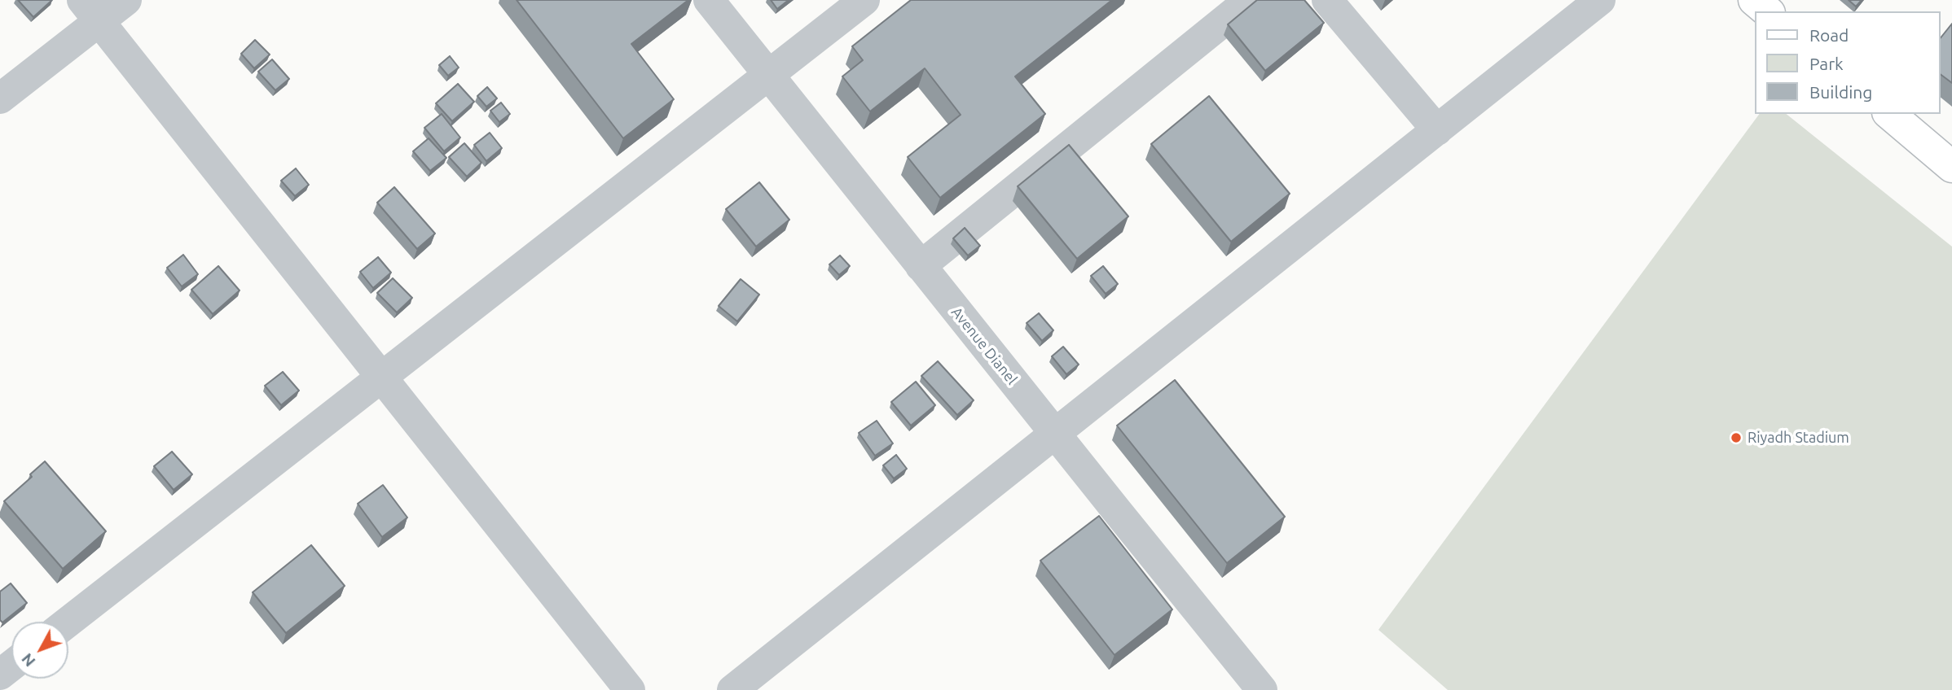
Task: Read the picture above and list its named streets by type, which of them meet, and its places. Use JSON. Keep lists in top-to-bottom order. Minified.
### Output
{"streets":{"street":["Avenue Dianel"]},"places":["Riyadh Stadium"],"legend":["Road","Park","Building"],"north":"bottom left"}
